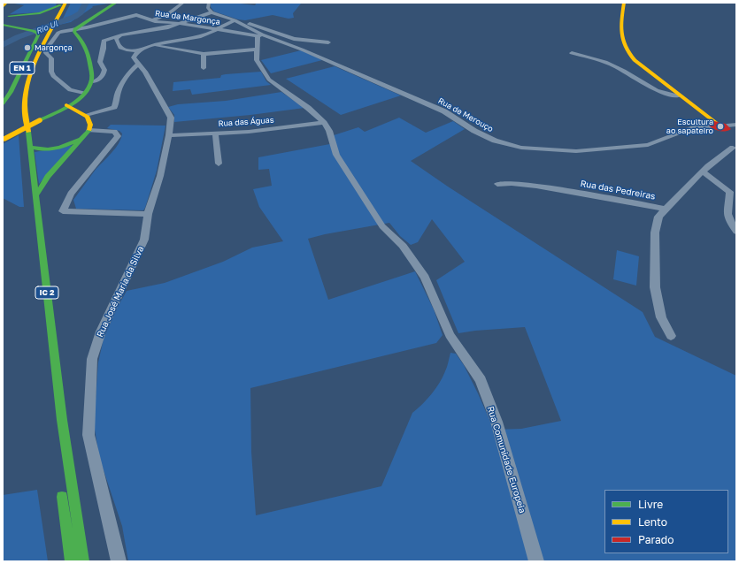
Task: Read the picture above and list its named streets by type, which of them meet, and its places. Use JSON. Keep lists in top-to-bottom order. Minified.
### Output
{"streets":{"main road":["EN 1","IC 2"],"street":["Rua da Margonça","Rua de Merouço","Rua das Águas","Rua das Pedreiras","Rua José Maria da Silva","Rua Comunidade Europeia"]},"crossings":[["Rua da Margonça","Rua de Merouço"],["Rua da Margonça","Rua Comunidade Europeia"],["Rua de Merouço","Rua Comunidade Europeia"],["Rua das Águas","Rua José Maria da Silva"],["Rua das Águas","Rua Comunidade Europeia"]],"water":["Rio Ul"],"places":["Margonça","Escultura ao sapateiro"],"legend":["Livre","Lento","Parado"]}
